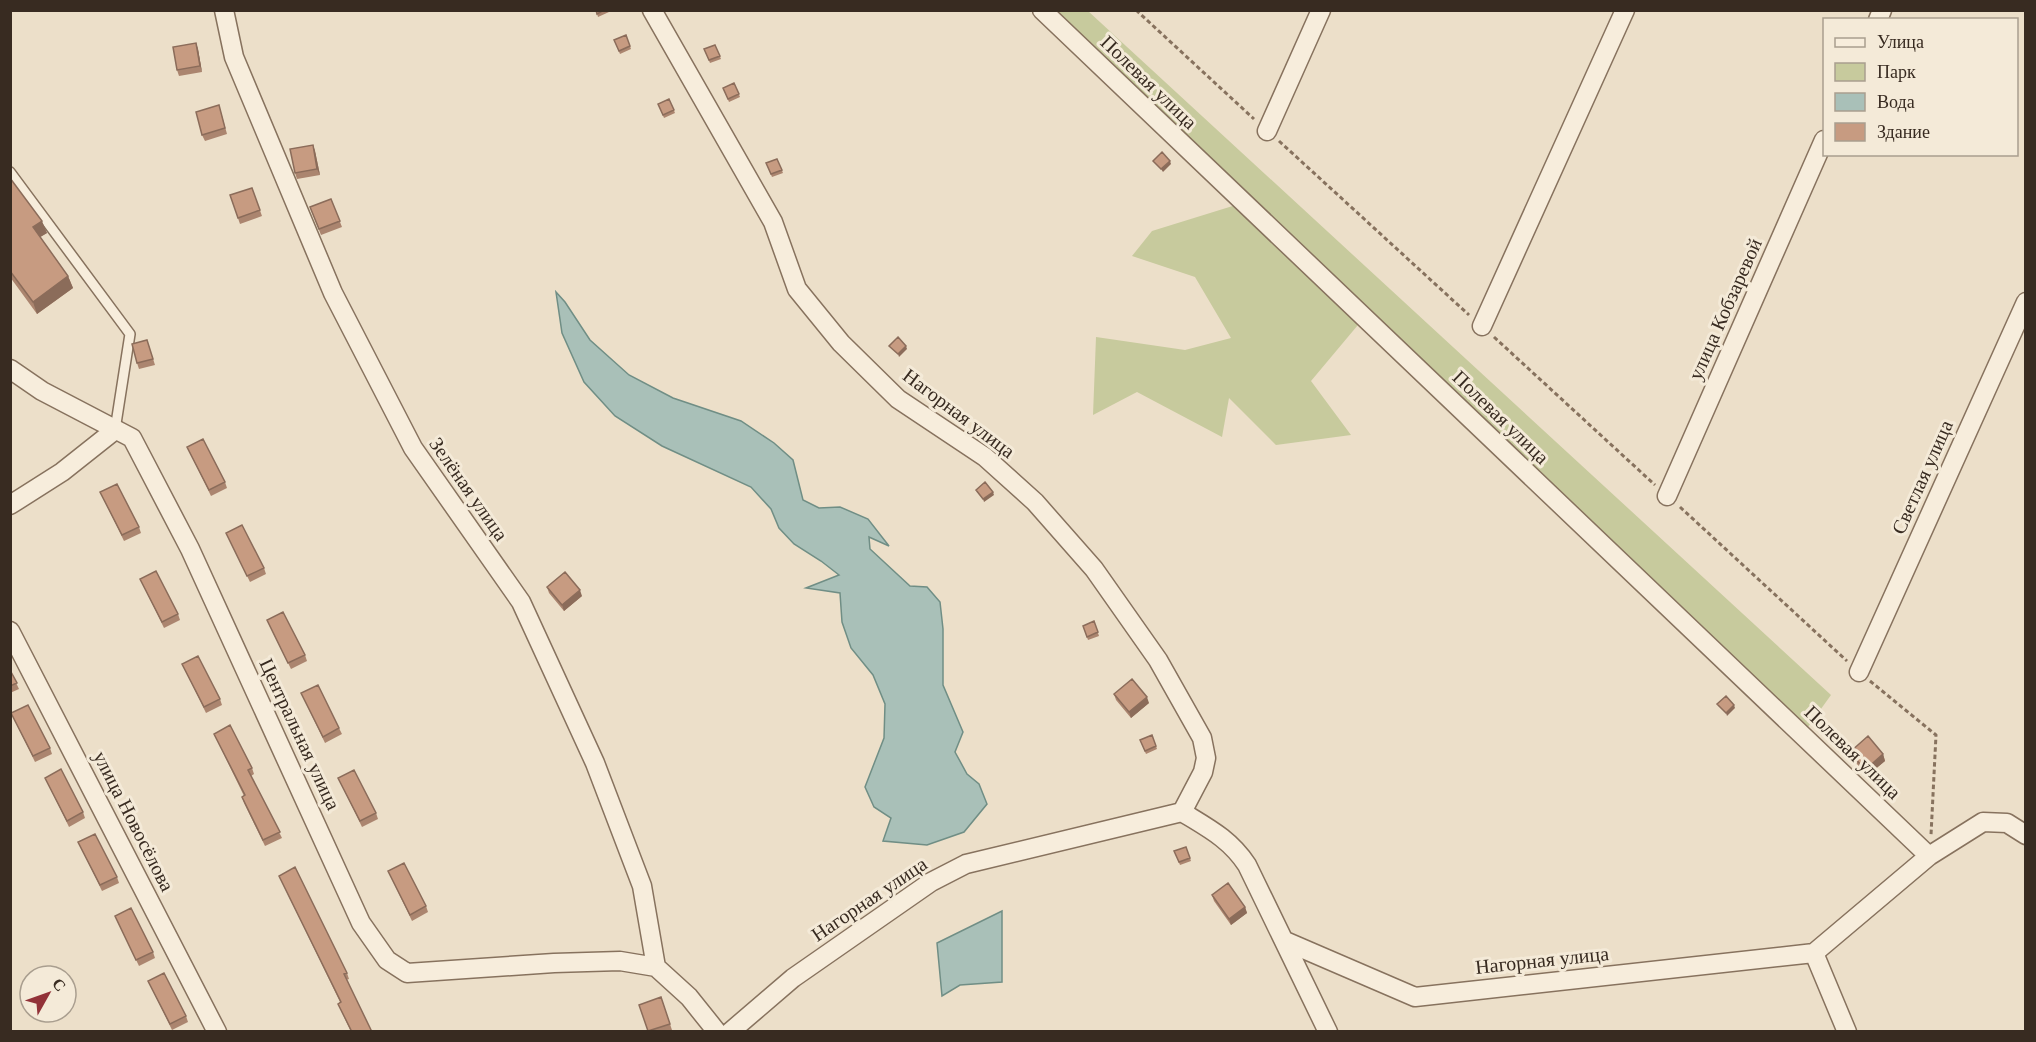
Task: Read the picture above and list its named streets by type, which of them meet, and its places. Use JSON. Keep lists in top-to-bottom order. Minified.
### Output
{"streets":{"street":["Полевая улица","улица Кобзаревой","Нагорная улица","Светлая улица","Зелёная улица","Центральная улица","улица Новосёлова"]},"crossings":[["Зелёная улица","Центральная улица"]],"legend":["Улица","Парк","Вода","Здание"],"north":"top right"}
